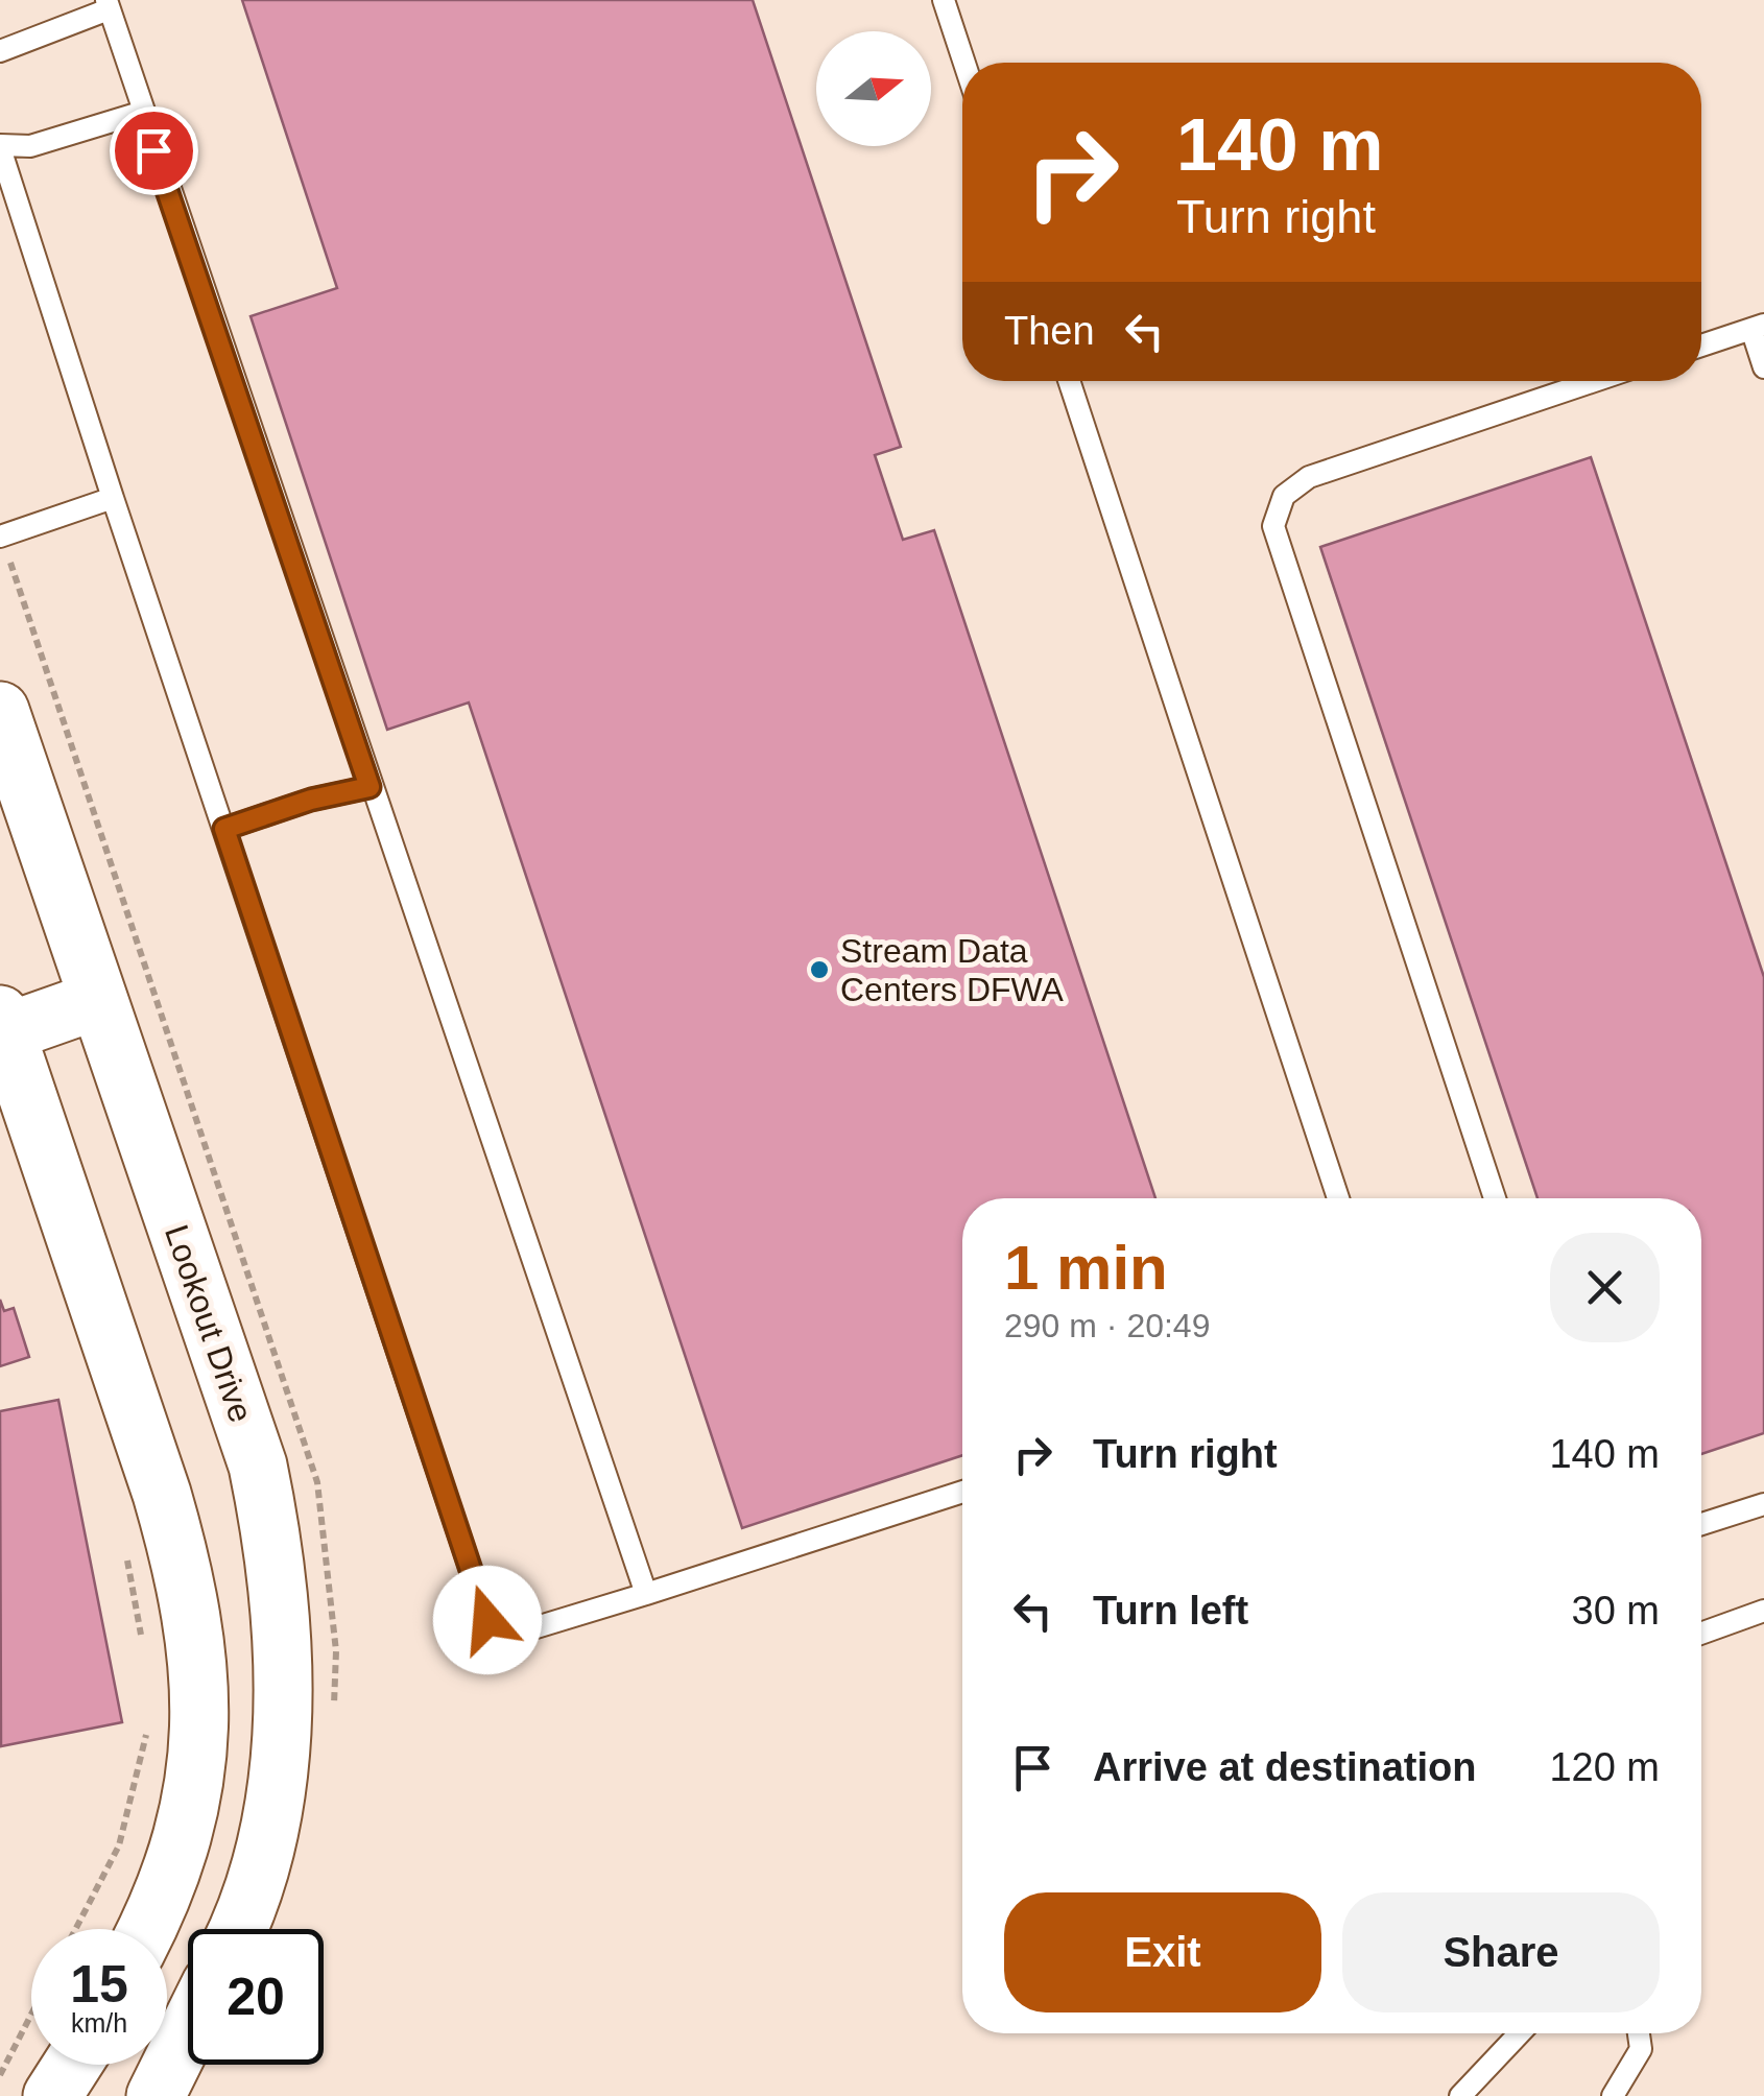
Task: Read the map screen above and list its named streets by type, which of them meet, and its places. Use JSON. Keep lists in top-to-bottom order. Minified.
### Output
{"streets":{"main road":["Lookout Drive"]},"places":["Stream Data Centers DFWA"],"north":"right","page":{"turn":["140 m","Turn right"],"then":"Then","heading":["1 min","290 m · 20:49"],"list":[{"name":"Turn right","value":"140 m"},{"name":"Turn left","value":"30 m"},{"name":"Arrive at destination","value":"120 m"}],"buttons":["Exit","Share"],"speed":"15 km/h","limit":"20"}}
